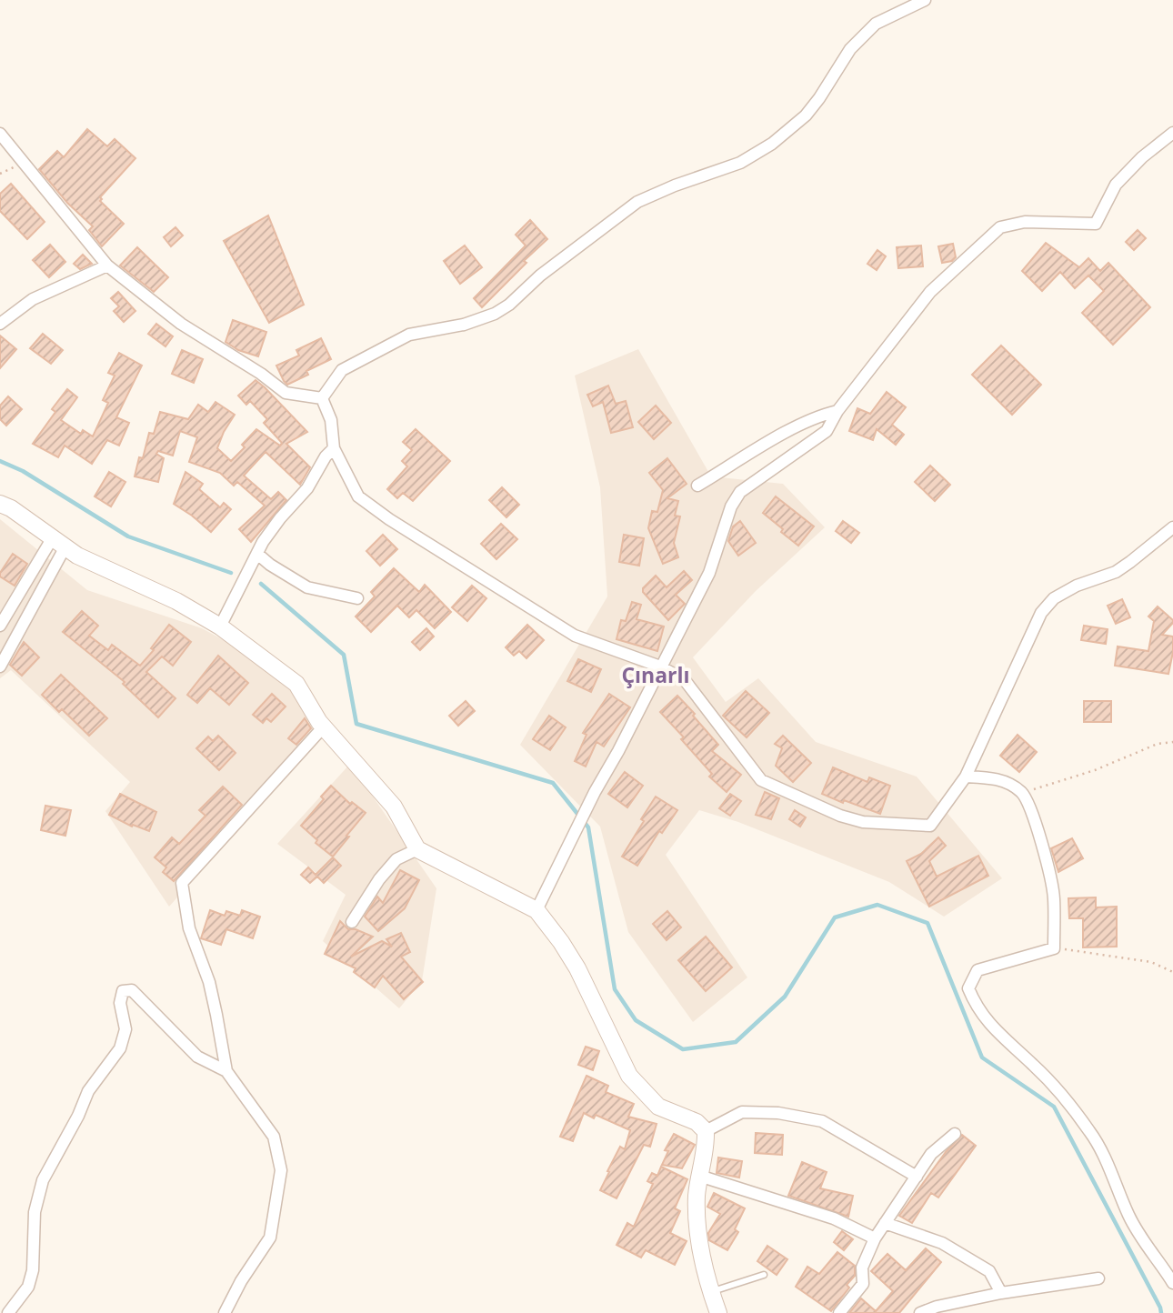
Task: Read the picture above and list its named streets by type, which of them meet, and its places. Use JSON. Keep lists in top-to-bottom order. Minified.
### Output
{"districts":["Çınarlı"]}
